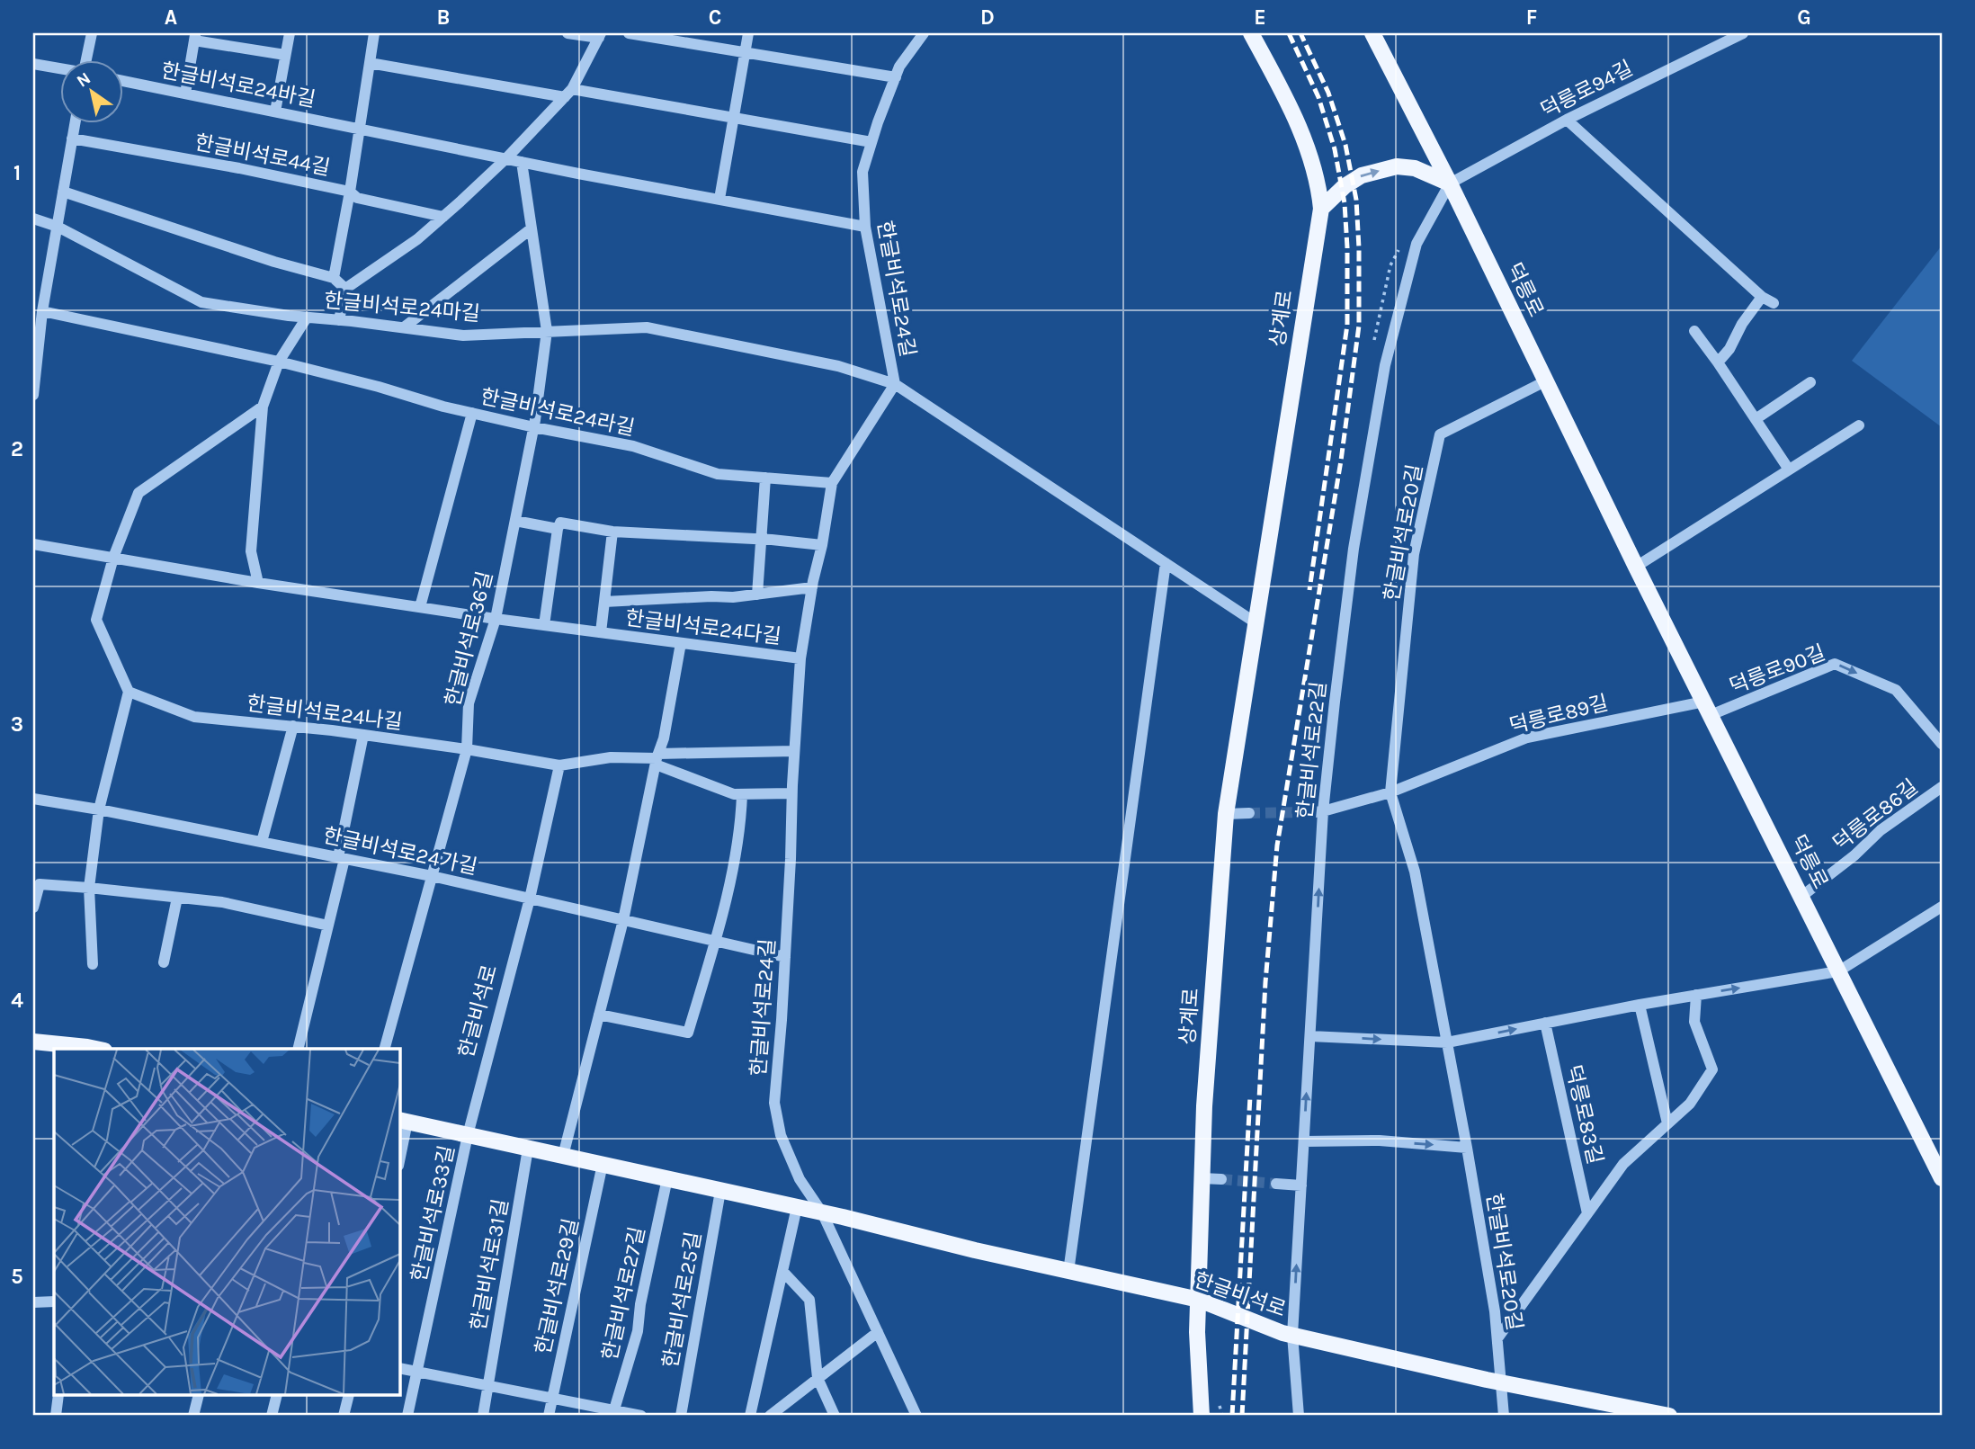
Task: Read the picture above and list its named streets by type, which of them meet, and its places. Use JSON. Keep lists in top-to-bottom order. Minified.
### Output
{"streets":{"main road":["덕릉로","상계로","한글비석로"],"street":["한글비석로24바길","덕릉로94길","한글비석로44길","한글비석로24길","한글비석로24마길","한글비석로24라길","한글비석로20길","한글비석로24다길","한글비석로36길","덕릉로90길","한글비석로24나길","덕릉로89길","한글비석로22길","덕릉로86길","한글비석로24가길","덕릉로83길","한글비석로33길","한글비석로31길","한글비석로29길","한글비석로27길","한글비석로25길"]},"crossings":[["한글비석로24바길","한글비석로24길"],["한글비석로24바길","한글비석로36길"],["덕릉로94길","덕릉로"],["덕릉로94길","한글비석로22길"],["한글비석로24길","한글비석로24마길"],["한글비석로24길","한글비석로24라길"],["한글비석로24길","한글비석로24다길"],["한글비석로24길","한글비석로24나길"],["한글비석로24길","한글비석로24가길"],["한글비석로24길","한글비석로"],["덕릉로","한글비석로20길"],["덕릉로","덕릉로90길"],["덕릉로","덕릉로89길"],["덕릉로","한글비석로22길"],["덕릉로","덕릉로86길"],["한글비석로24마길","한글비석로36길"],["상계로","한글비석로"],["한글비석로24라길","한글비석로36길"],["한글비석로20길","덕릉로89길"],["한글비석로20길","한글비석로"],["한글비석로20길","덕릉로83길"],["한글비석로24다길","한글비석로36길"],["한글비석로36길","한글비석로24나길"],["한글비석로36길","한글비석로24가길"],["덕릉로90길","덕릉로89길"],["한글비석로22길","한글비석로"],["한글비석로24가길","한글비석로"],["한글비석로","한글비석로33길"],["한글비석로","한글비석로31길"],["한글비석로","한글비석로29길"],["한글비석로","한글비석로27길"],["한글비석로","한글비석로25길"]],"one_way":["덕릉로90길","한글비석로22길"],"north":"top left","grid":{"columns":["A","B","C","D","E","F","G"],"rows":["1","2","3","4","5"]}}
